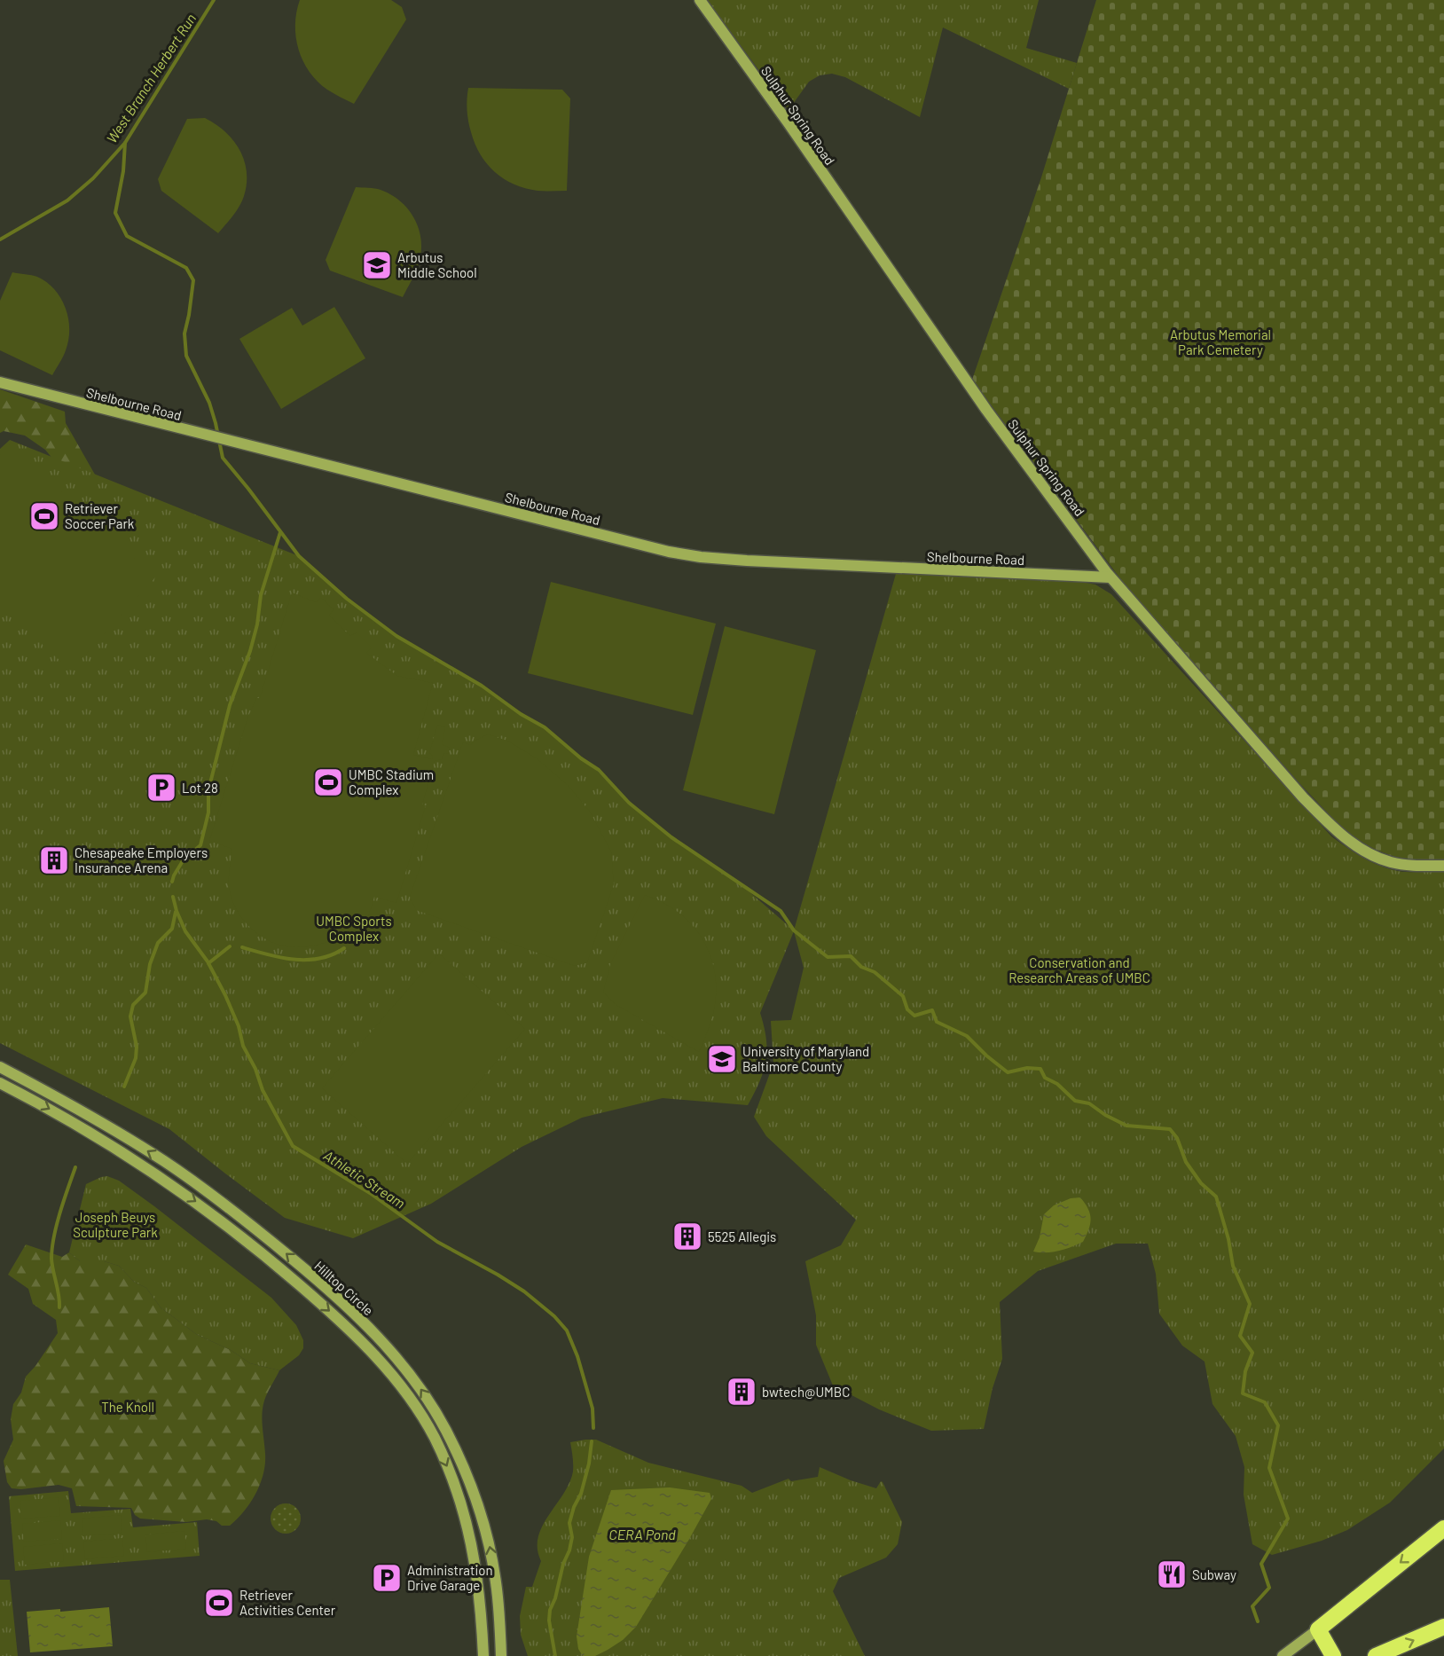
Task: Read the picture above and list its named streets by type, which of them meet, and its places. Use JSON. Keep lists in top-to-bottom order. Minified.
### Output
{"streets":{"street":["Sulphur Spring Road","Shelbourne Road","Hilltop Circle"]},"crossings":[["Sulphur Spring Road","Shelbourne Road"]],"water":["West Branch Herbert Run","Athletic Stream","CERA Pond"],"parks":["Arbutus Memorial Park Cemetery","UMBC Sports Complex","Conservation and Research Areas of UMBC","Joseph Beuys Sculpture Park","The Knoll"],"places":{"school or university":["Arbutus Middle School","University of Maryland Baltimore County"],"sports":["Retriever Soccer Park","UMBC Stadium Complex","Retriever Activities Center"],"parking":["Lot 28","Administration Drive Garage"],"building":["Chesapeake Employers Insurance Arena","5525 Allegis","bwtech@UMBC"],"restaurant":["Subway"]}}
